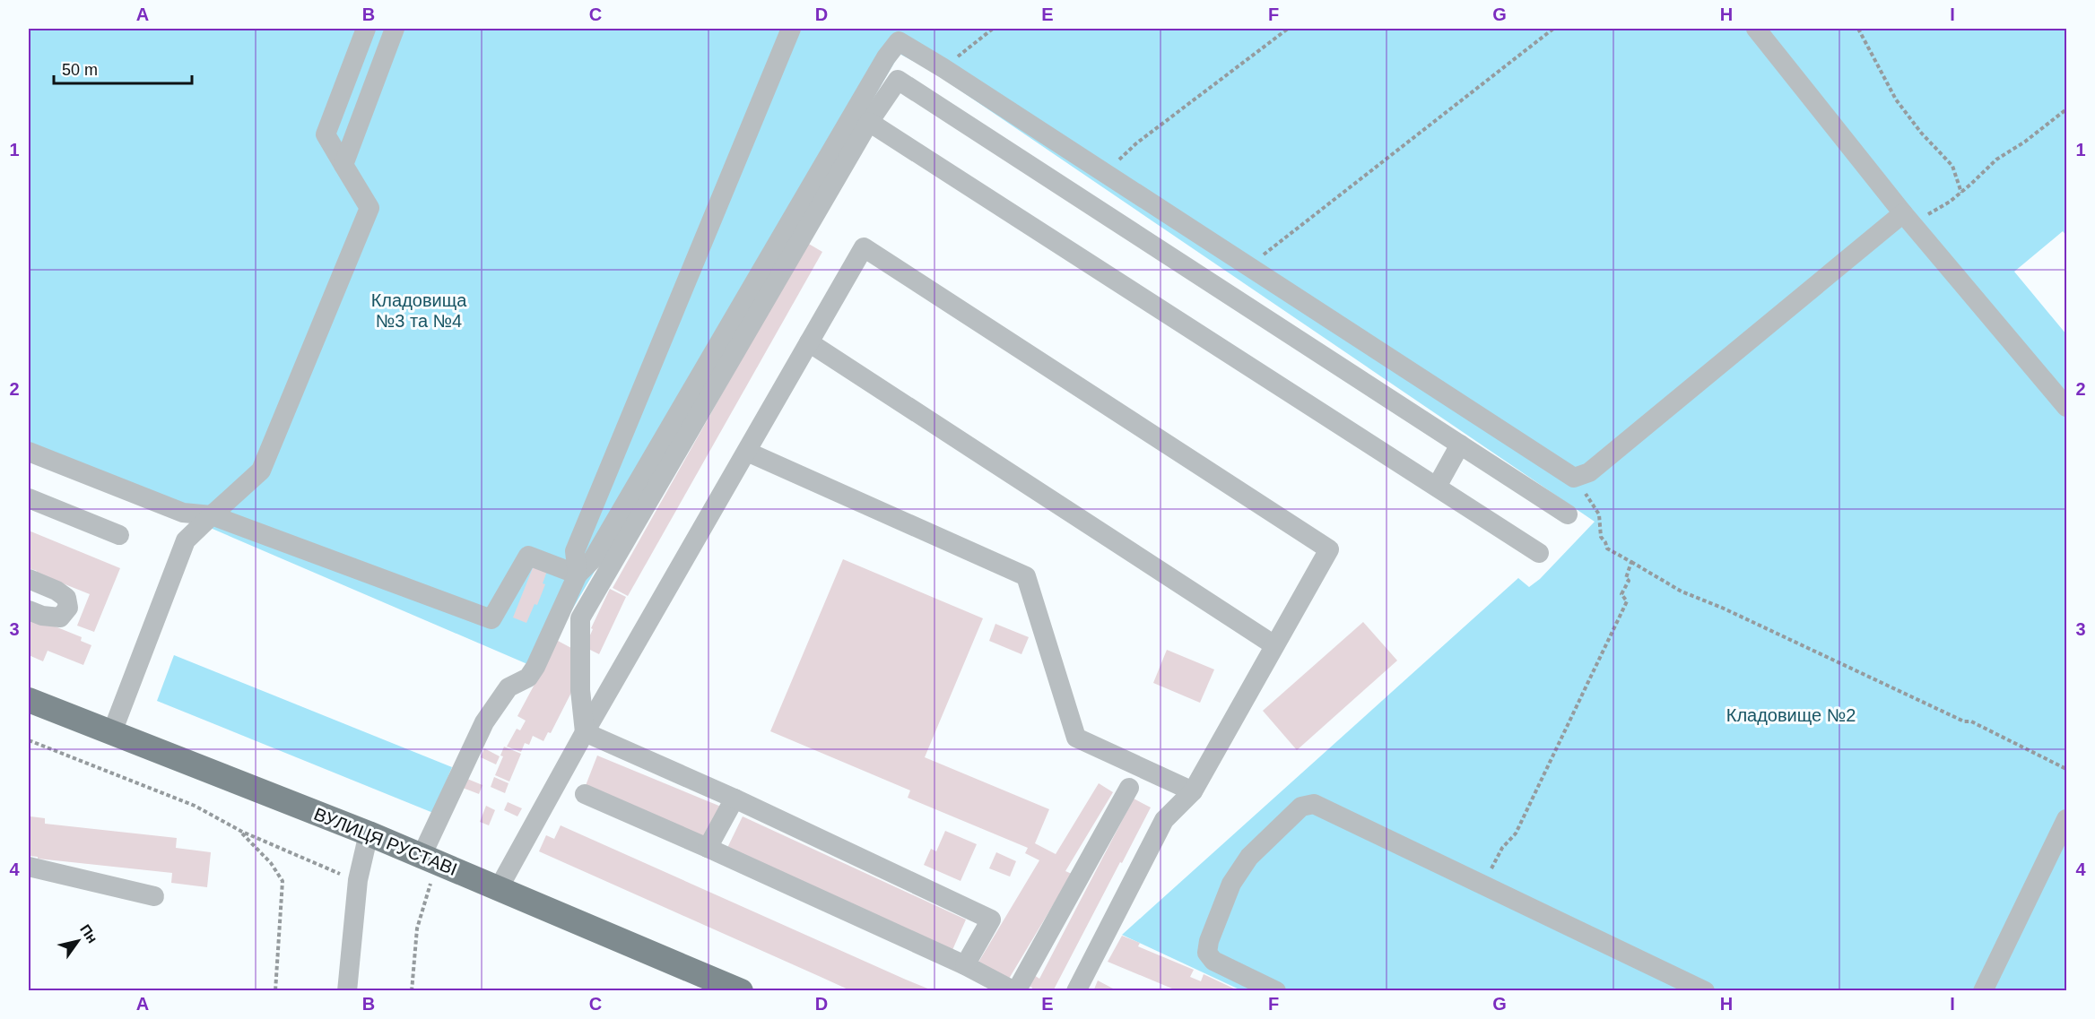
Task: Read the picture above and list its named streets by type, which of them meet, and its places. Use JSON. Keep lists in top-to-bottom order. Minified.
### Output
{"streets":{"main road":["ВУЛИЦЯ РУСТАВІ"]},"parks":["Кладовища №3 та №4","Кладовище №2"],"scale_bar":"50 m","north":"top right","grid":{"columns":["A","B","C","D","E","F","G","H","I"],"rows":["1","2","3","4"]}}
